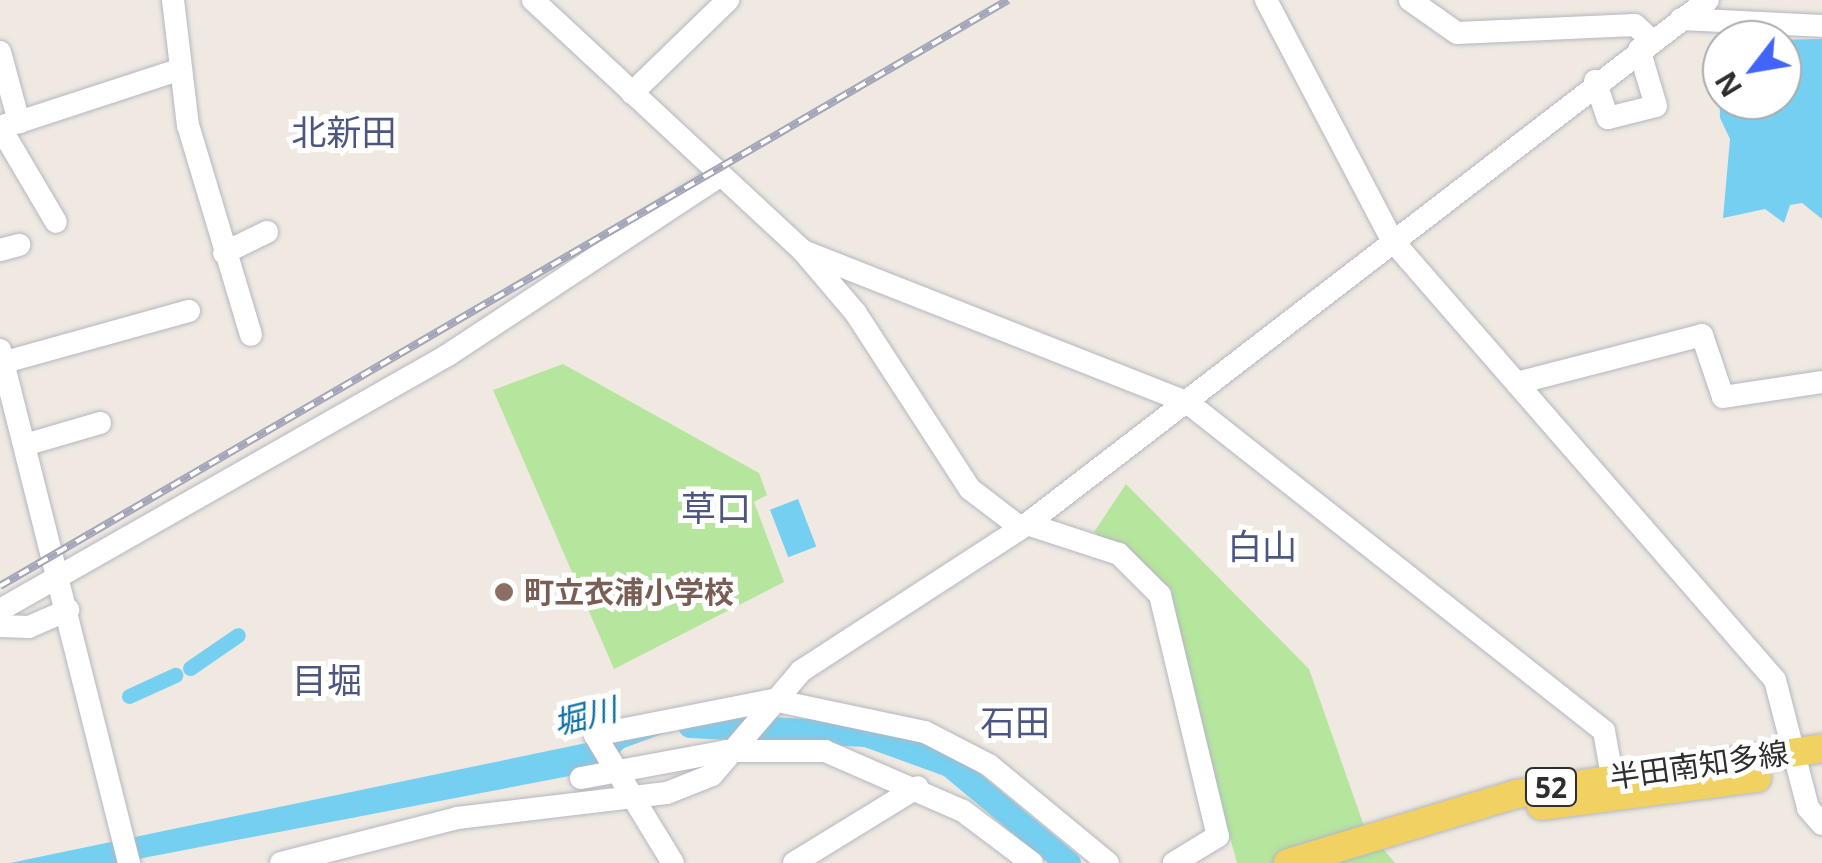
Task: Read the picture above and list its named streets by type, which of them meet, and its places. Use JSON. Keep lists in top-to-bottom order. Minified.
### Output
{"streets":{"main road":["半田南知多線","52"]},"districts":["北新田","草口","白山","目堀","石田"],"water":["堀川"],"places":["町立衣浦小学校"],"north":"bottom left"}
